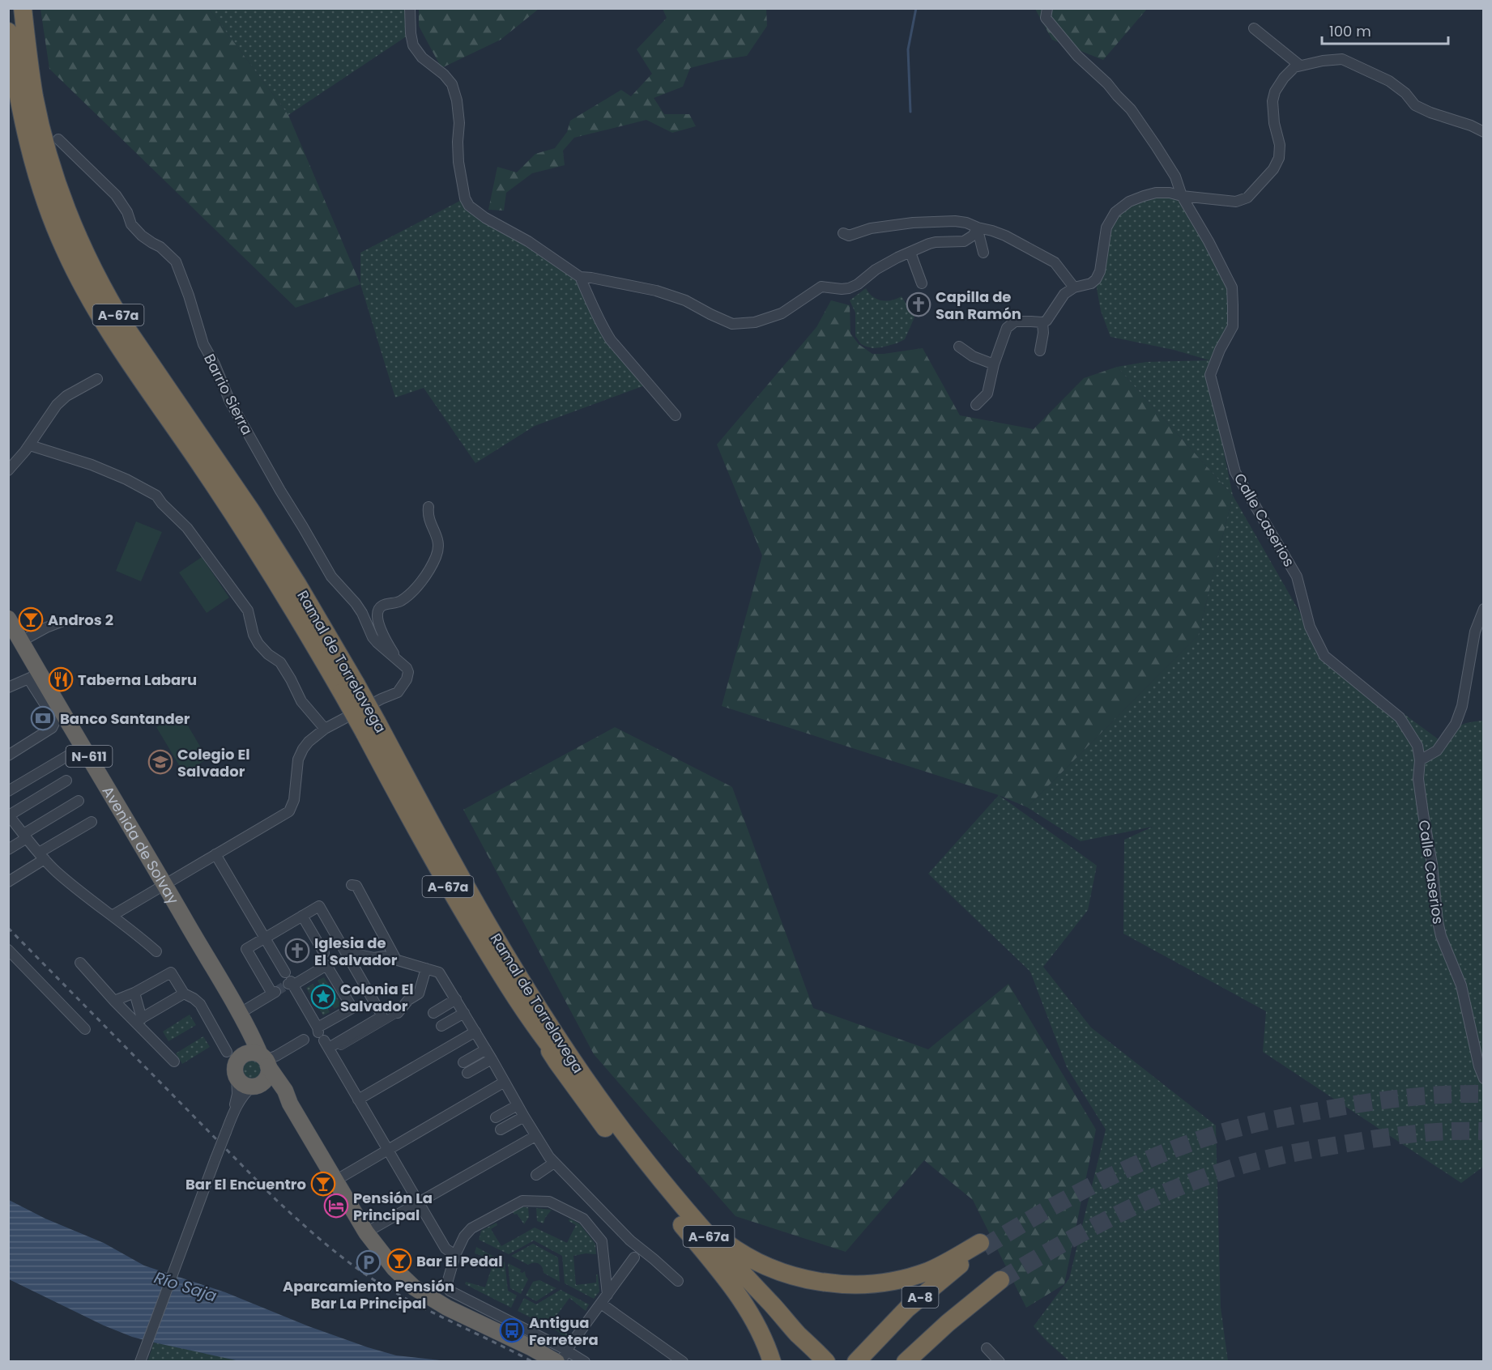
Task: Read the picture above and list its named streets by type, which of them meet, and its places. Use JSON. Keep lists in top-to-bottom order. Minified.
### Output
{"streets":{"highway":["A-67a","Ramal de Torrelavega","N-611","Avenida de Solvay","A-8"],"street":["Barrio Sierra","Calle Caserios"]},"crossings":[["Ramal de Torrelavega","A-8"],["N-611","Avenida de Solvay"]],"water":["Río Saja"],"places":{"church":["Capilla de San Ramón","Iglesia de El Salvador"],"bar":["Andros 2","Bar El Encuentro","Bar El Pedal"],"restaurant":["Taberna Labaru"],"bank":["Banco Santander"],"school or university":["Colegio El Salvador"],"place":["Colonia El Salvador"],"hotel":["Pensión La Principal"],"parking":["Aparcamiento Pensión Bar La Principal"],"bus stop":["Antigua Ferretera"]},"scale_bar":"100 m"}
